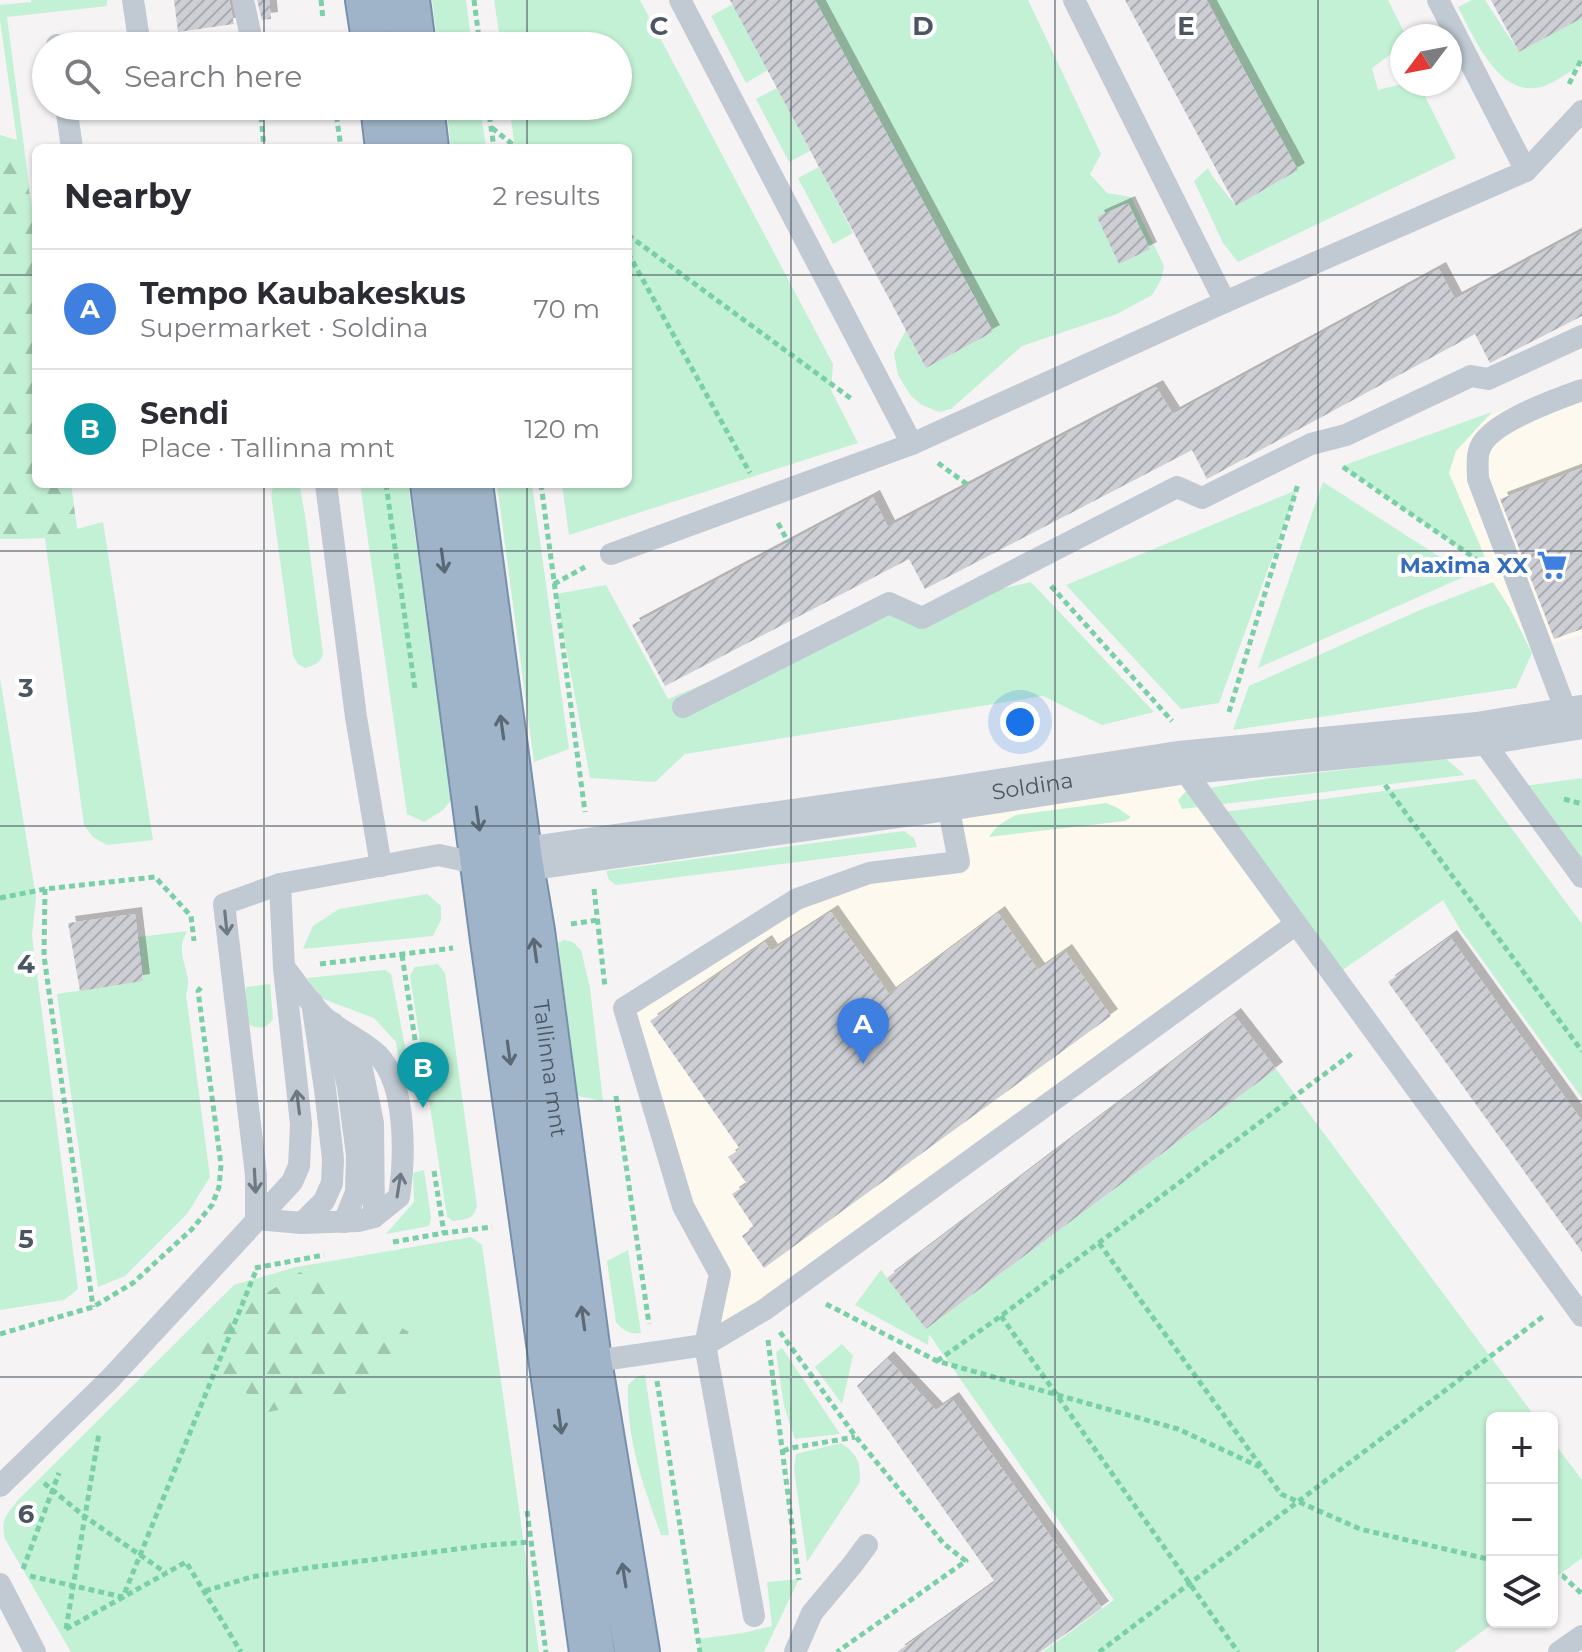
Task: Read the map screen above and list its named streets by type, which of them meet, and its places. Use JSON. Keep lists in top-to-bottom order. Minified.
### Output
{"streets":{"highway":["Tallinna mnt"],"street":["Soldina"]},"crossings":[["Soldina","Tallinna mnt"]],"places":{"supermarket":["Maxima XX"]},"north":"bottom left","page":{"search":"Search here","heading":["Nearby","2 results"],"list":[{"mark":"A","name":"Tempo Kaubakeskus","note":"Supermarket · Soldina","value":"70 m"},{"mark":"B","name":"Sendi","note":"Place · Tallinna mnt","value":"120 m"}],"pins":["A","B"],"map_buttons":["+","−"]},"grid":{"columns":["C","D","E"],"rows":["3","4","5","6"]}}
